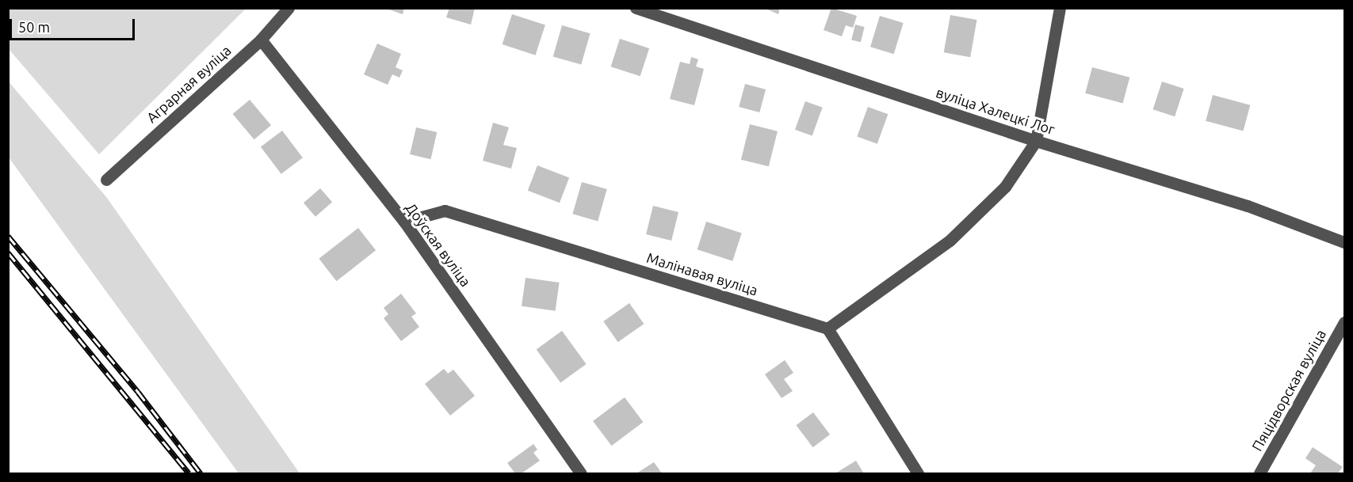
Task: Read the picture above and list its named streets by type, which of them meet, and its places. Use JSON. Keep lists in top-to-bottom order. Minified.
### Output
{"streets":{"street":["Аграрная вуліца","вуліца Халецкі Лог","Доўская вуліца","Малінавая вуліца","Пяцідворская вуліца"]},"crossings":[["Аграрная вуліца","Доўская вуліца"],["Доўская вуліца","Малінавая вуліца"]],"scale_bar":"50 m"}
